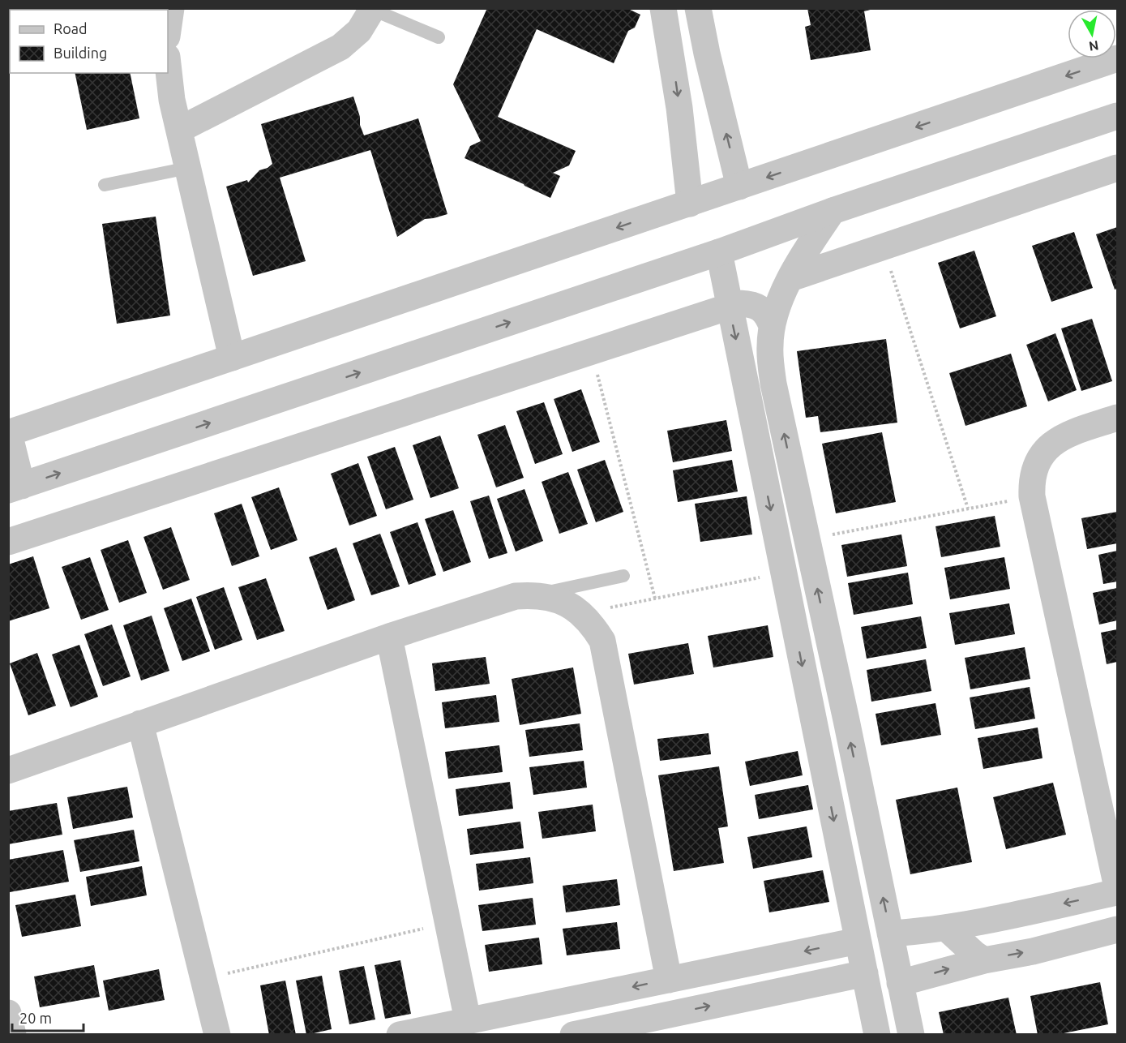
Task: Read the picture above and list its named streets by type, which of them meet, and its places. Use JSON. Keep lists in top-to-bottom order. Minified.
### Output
{"legend":["Road","Building"],"scale_bar":"20 m","north":"bottom"}
